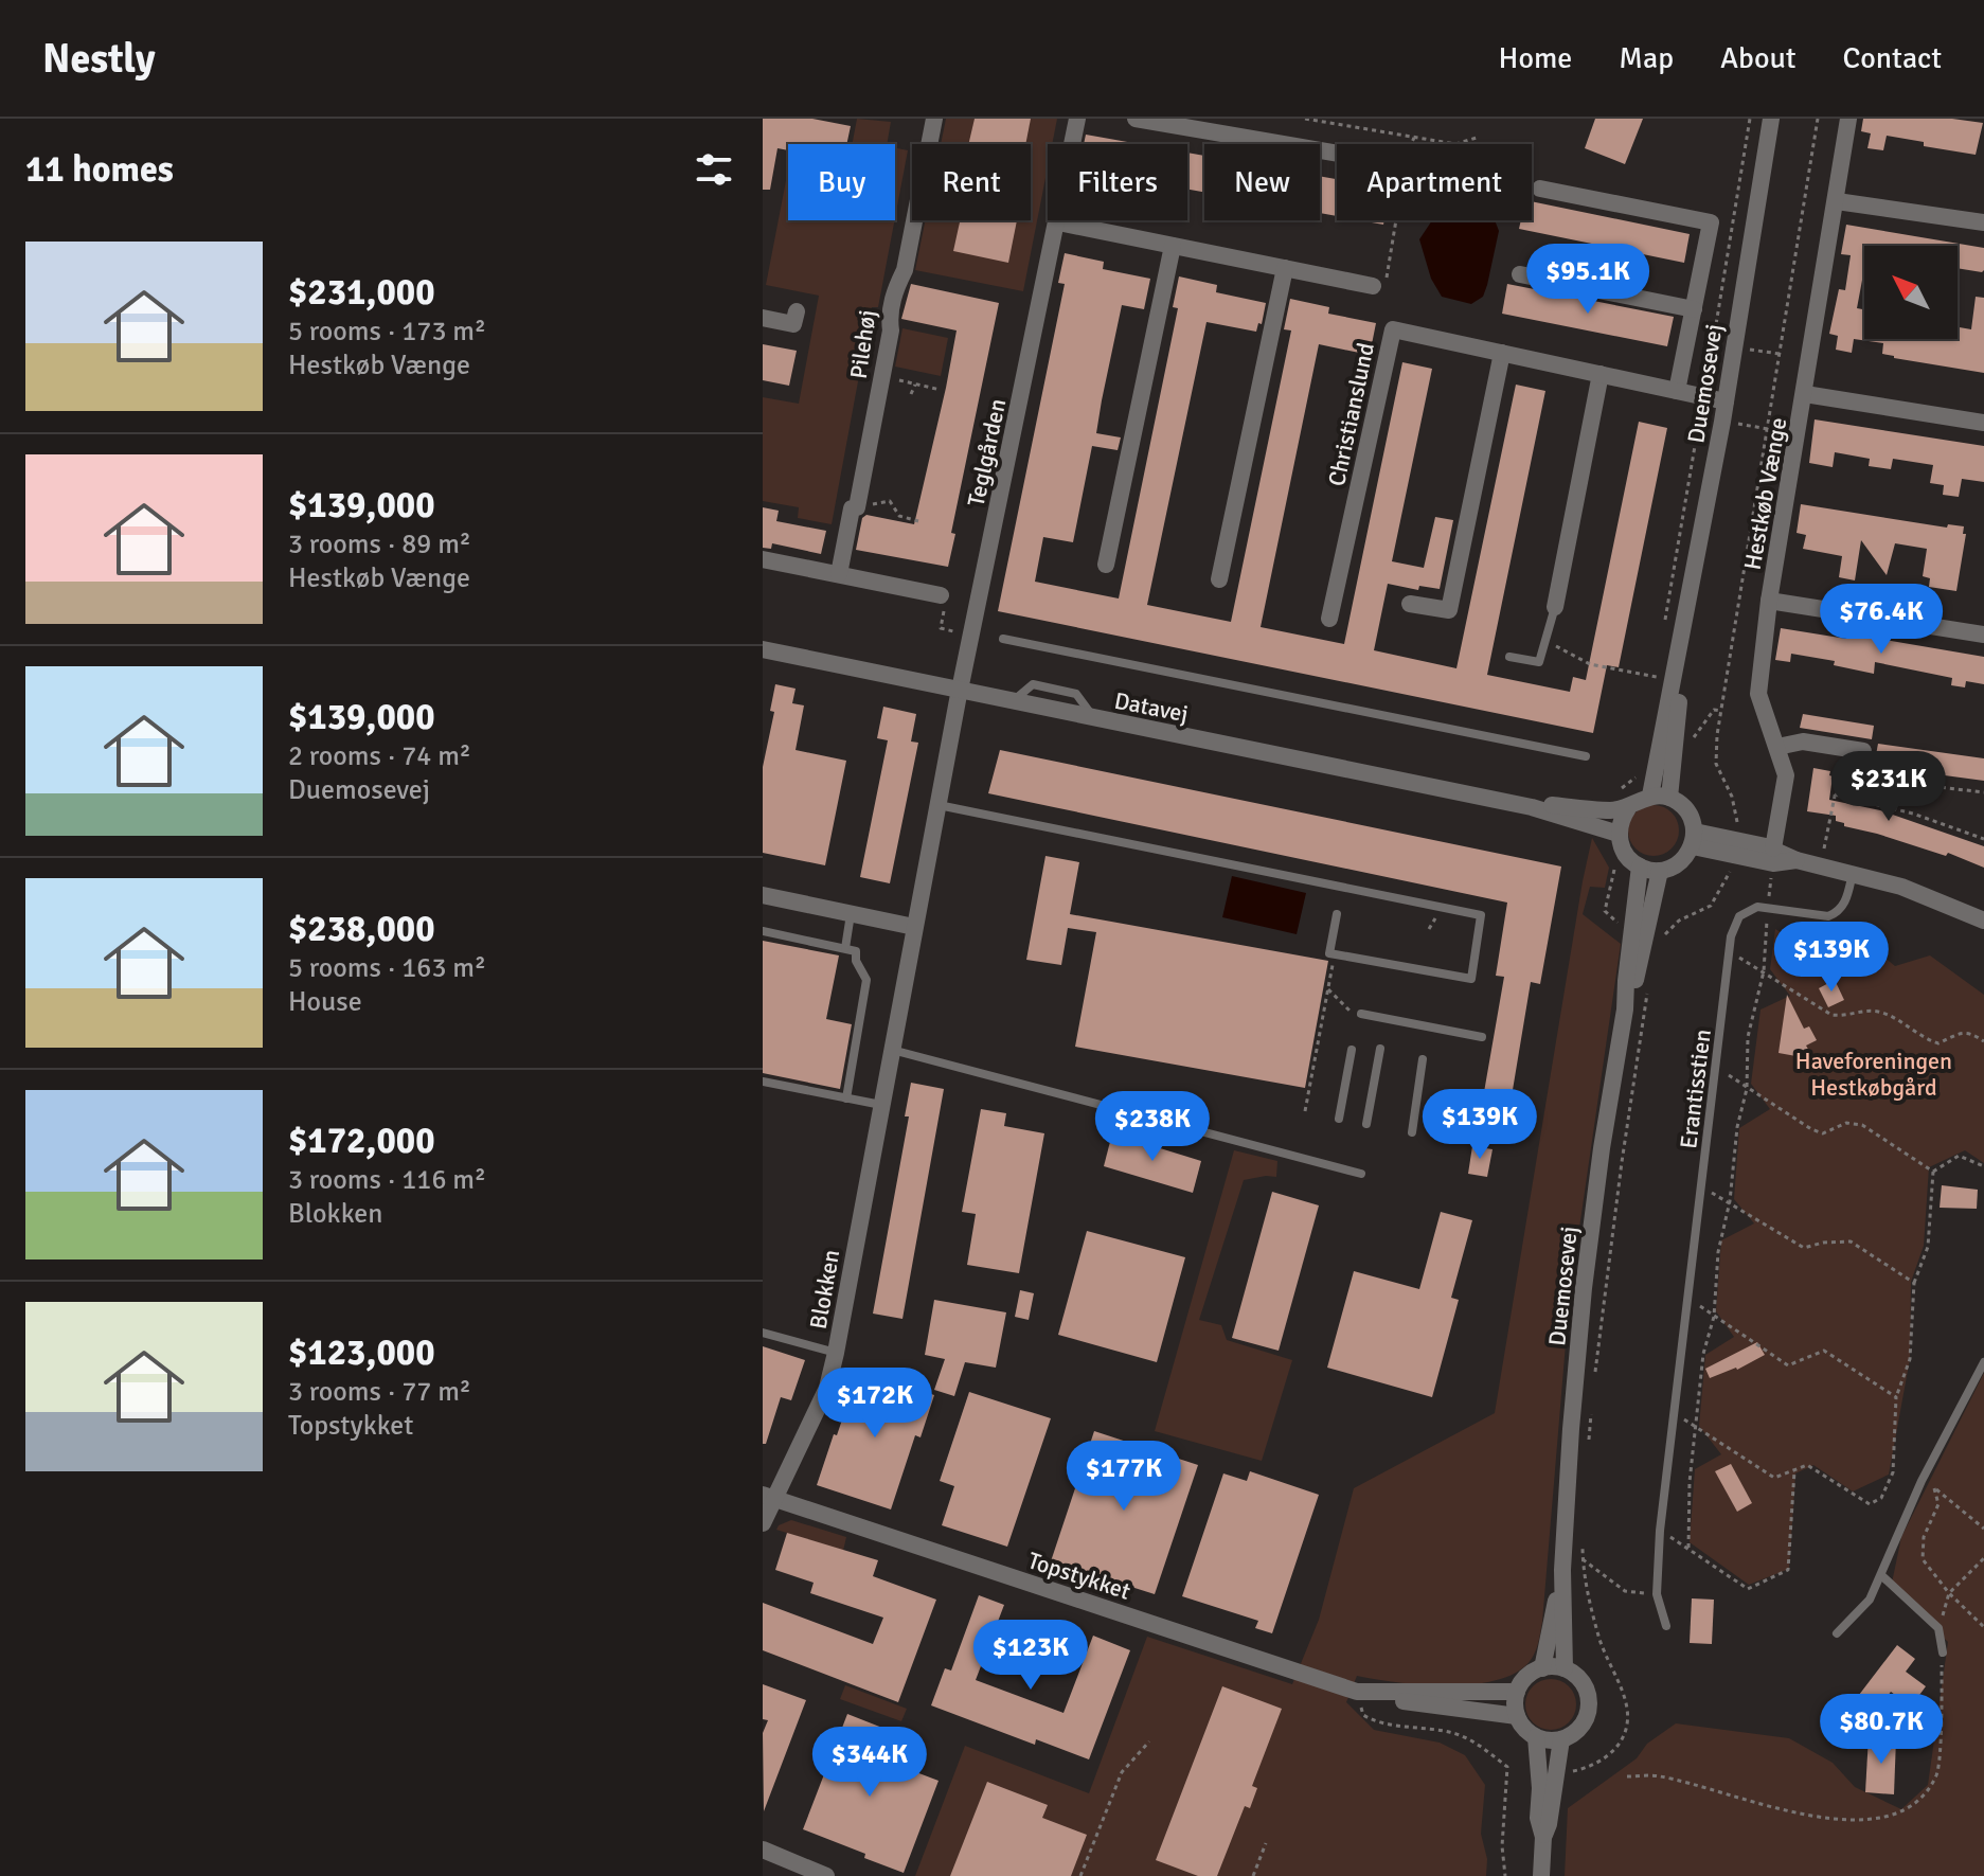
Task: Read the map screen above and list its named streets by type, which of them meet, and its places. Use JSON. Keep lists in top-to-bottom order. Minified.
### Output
{"streets":{"street":["Pilehøj","Duemosevej","Christianslund","Teglgården","Hestkøb Vænge","Datavej","Blokken","Topstykket"],"lane":["Erantisstien"]},"crossings":[["Duemosevej","Christianslund"],["Duemosevej","Datavej"],["Duemosevej","Topstykket"],["Teglgården","Datavej"],["Teglgården","Blokken"],["Datavej","Blokken"],["Blokken","Topstykket"]],"parks":["Haveforeningen Hestkøbgård"],"north":"top left","page":{"header":"Nestly","nav":["Home","Map","About","Contact"],"heading":"11 homes","chip":["Buy","Rent","Filters","New","Apartment"],"list":[{"name":"$231,000","note":"5 rooms · 173 m² · Hestkøb Vænge"},{"name":"$139,000","note":"3 rooms · 89 m² · Hestkøb Vænge"},{"name":"$139,000","note":"2 rooms · 74 m² · Duemosevej"},{"name":"$238,000","note":"5 rooms · 163 m² · House"},{"name":"$172,000","note":"3 rooms · 116 m² · Blokken"},{"name":"$123,000","note":"3 rooms · 77 m² · Topstykket"}],"price":["$95.1K","$76.4K","$231K","$139K","$139K","$238K","$172K","$177K","$123K","$80.7K","$344K"]}}
